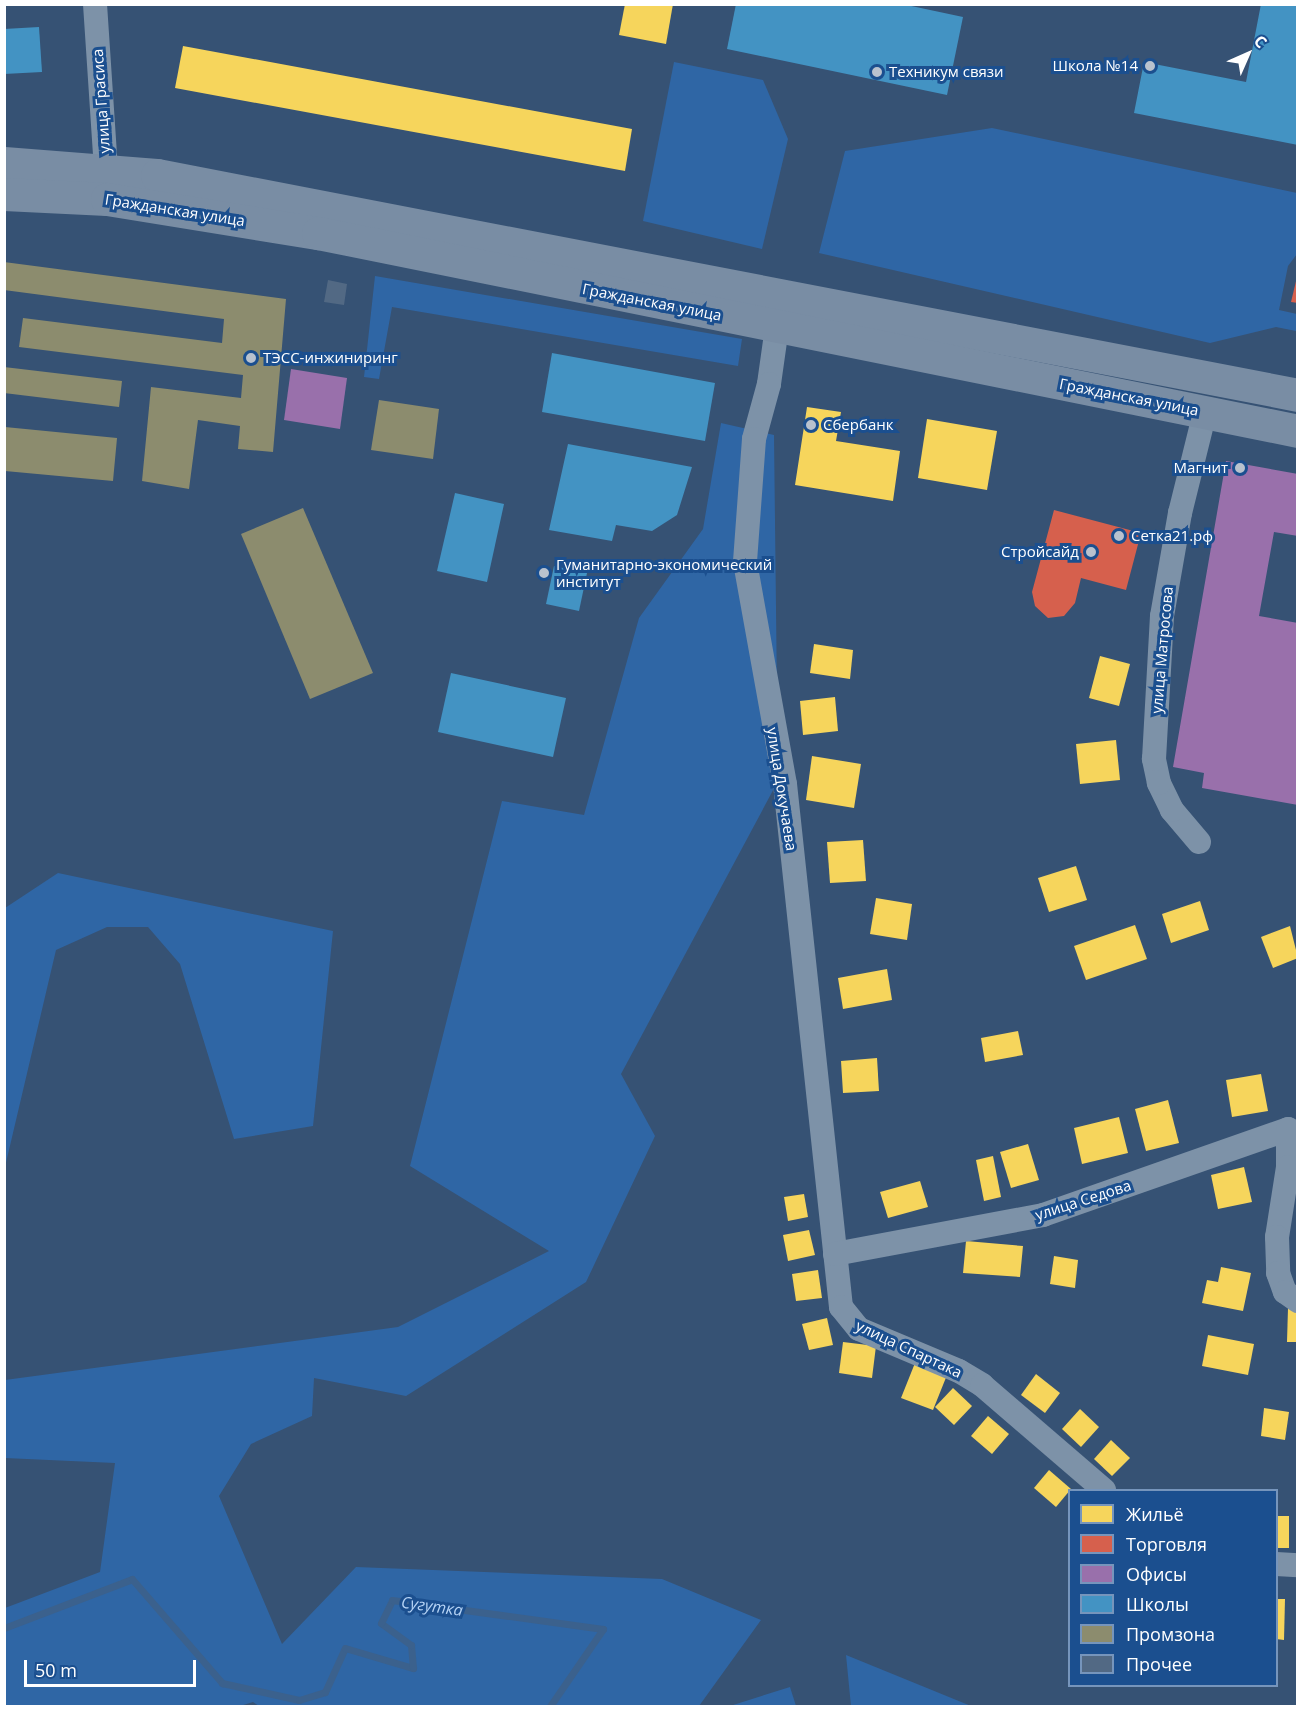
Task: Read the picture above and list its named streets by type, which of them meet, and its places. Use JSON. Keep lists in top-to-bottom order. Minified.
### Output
{"streets":{"main road":["Гражданская улица"],"street":["улица Грасиса","улица Матросова","улица Докучаева","улица Седова","улица Спартака"]},"crossings":[["улица Грасиса","Гражданская улица"],["Гражданская улица","улица Матросова"],["Гражданская улица","улица Докучаева"],["улица Докучаева","улица Седова"],["улица Докучаева","улица Спартака"],["улица Седова","улица Спартака"]],"water":["Сугутка"],"places":["Школа №14","Техникум связи","ТЭСС-инжиниринг","Сбербанк","Магнит","Сетка21.рф","Стройсайд","Гуманитарно-экономический институт"],"legend":["Жильё","Торговля","Офисы","Школы","Промзона","Прочее"],"scale_bar":"50 m","north":"top right"}
